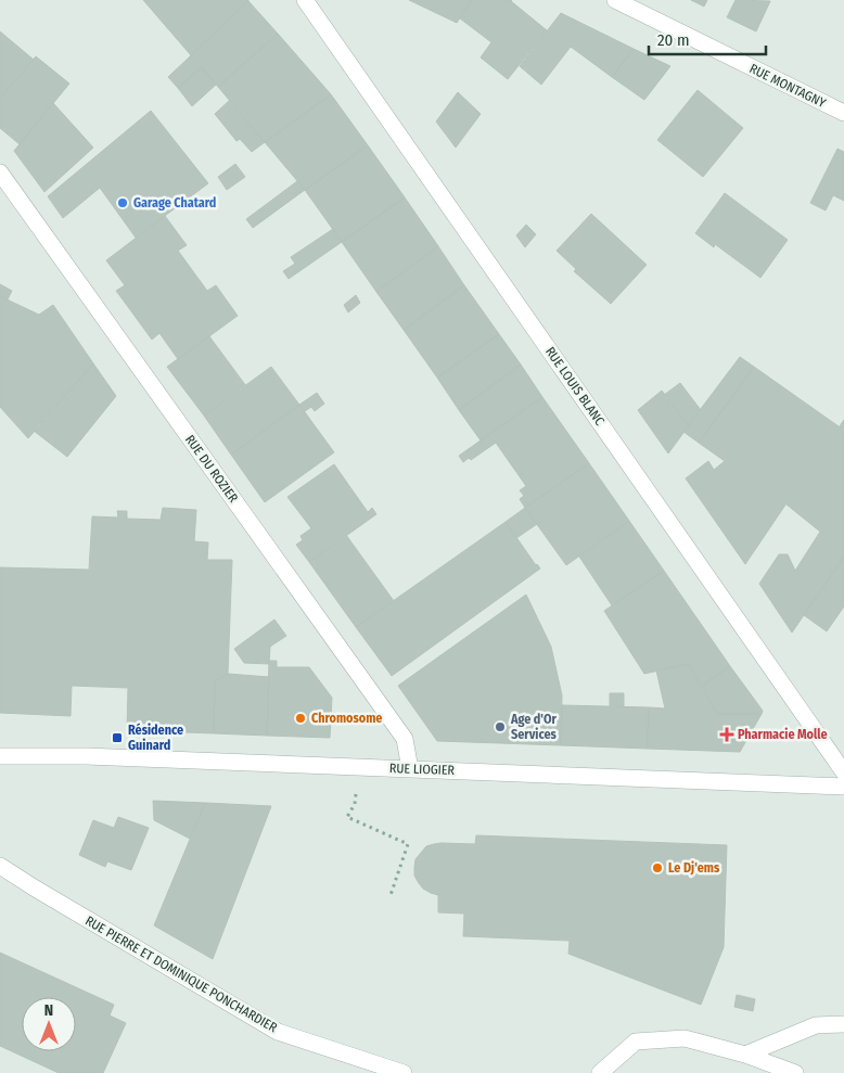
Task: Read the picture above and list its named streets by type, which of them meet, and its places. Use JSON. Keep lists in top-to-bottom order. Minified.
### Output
{"streets":{"street":["RUE MONTAGNY","RUE LOUIS BLANC","RUE DU ROZIER","RUE LIOGIER","RUE PIERRE ET DOMINIQUE PONCHARDIER"]},"crossings":[["RUE DU ROZIER","RUE LIOGIER"]],"places":{"other":["Garage Chatard","Chromosome","Age d'Or Services","Le Dj'ems"],"health":["Pharmacie Molle"],"transit":["Résidence Guinard"]},"scale_bar":"20 m","north":"top"}
